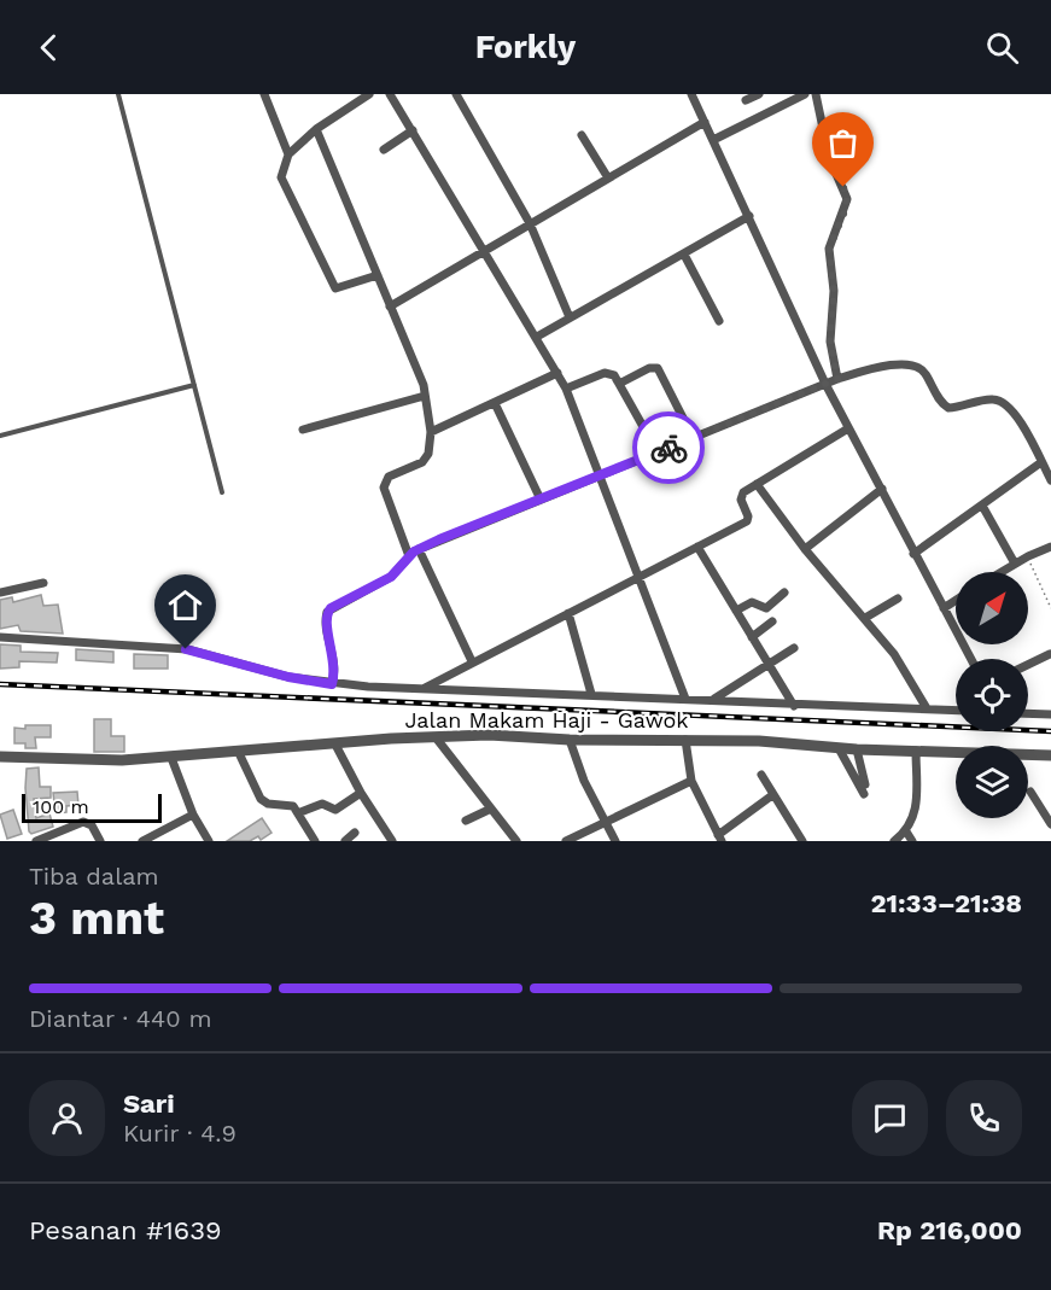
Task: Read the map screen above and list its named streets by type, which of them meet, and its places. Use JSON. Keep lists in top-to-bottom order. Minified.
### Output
{"streets":{"street":["Jalan Makam Haji - Gawok"]},"scale_bar":"100 m","north":"top right","page":{"header":"Forkly","scale":"100 m","heading":["3 mnt","Tiba dalam","21:33–21:38"],"panel":["Sari","Kurir · 4.9","Pesanan #1639","Rp 216,000"],"bar":"Diantar · 440 m"}}
